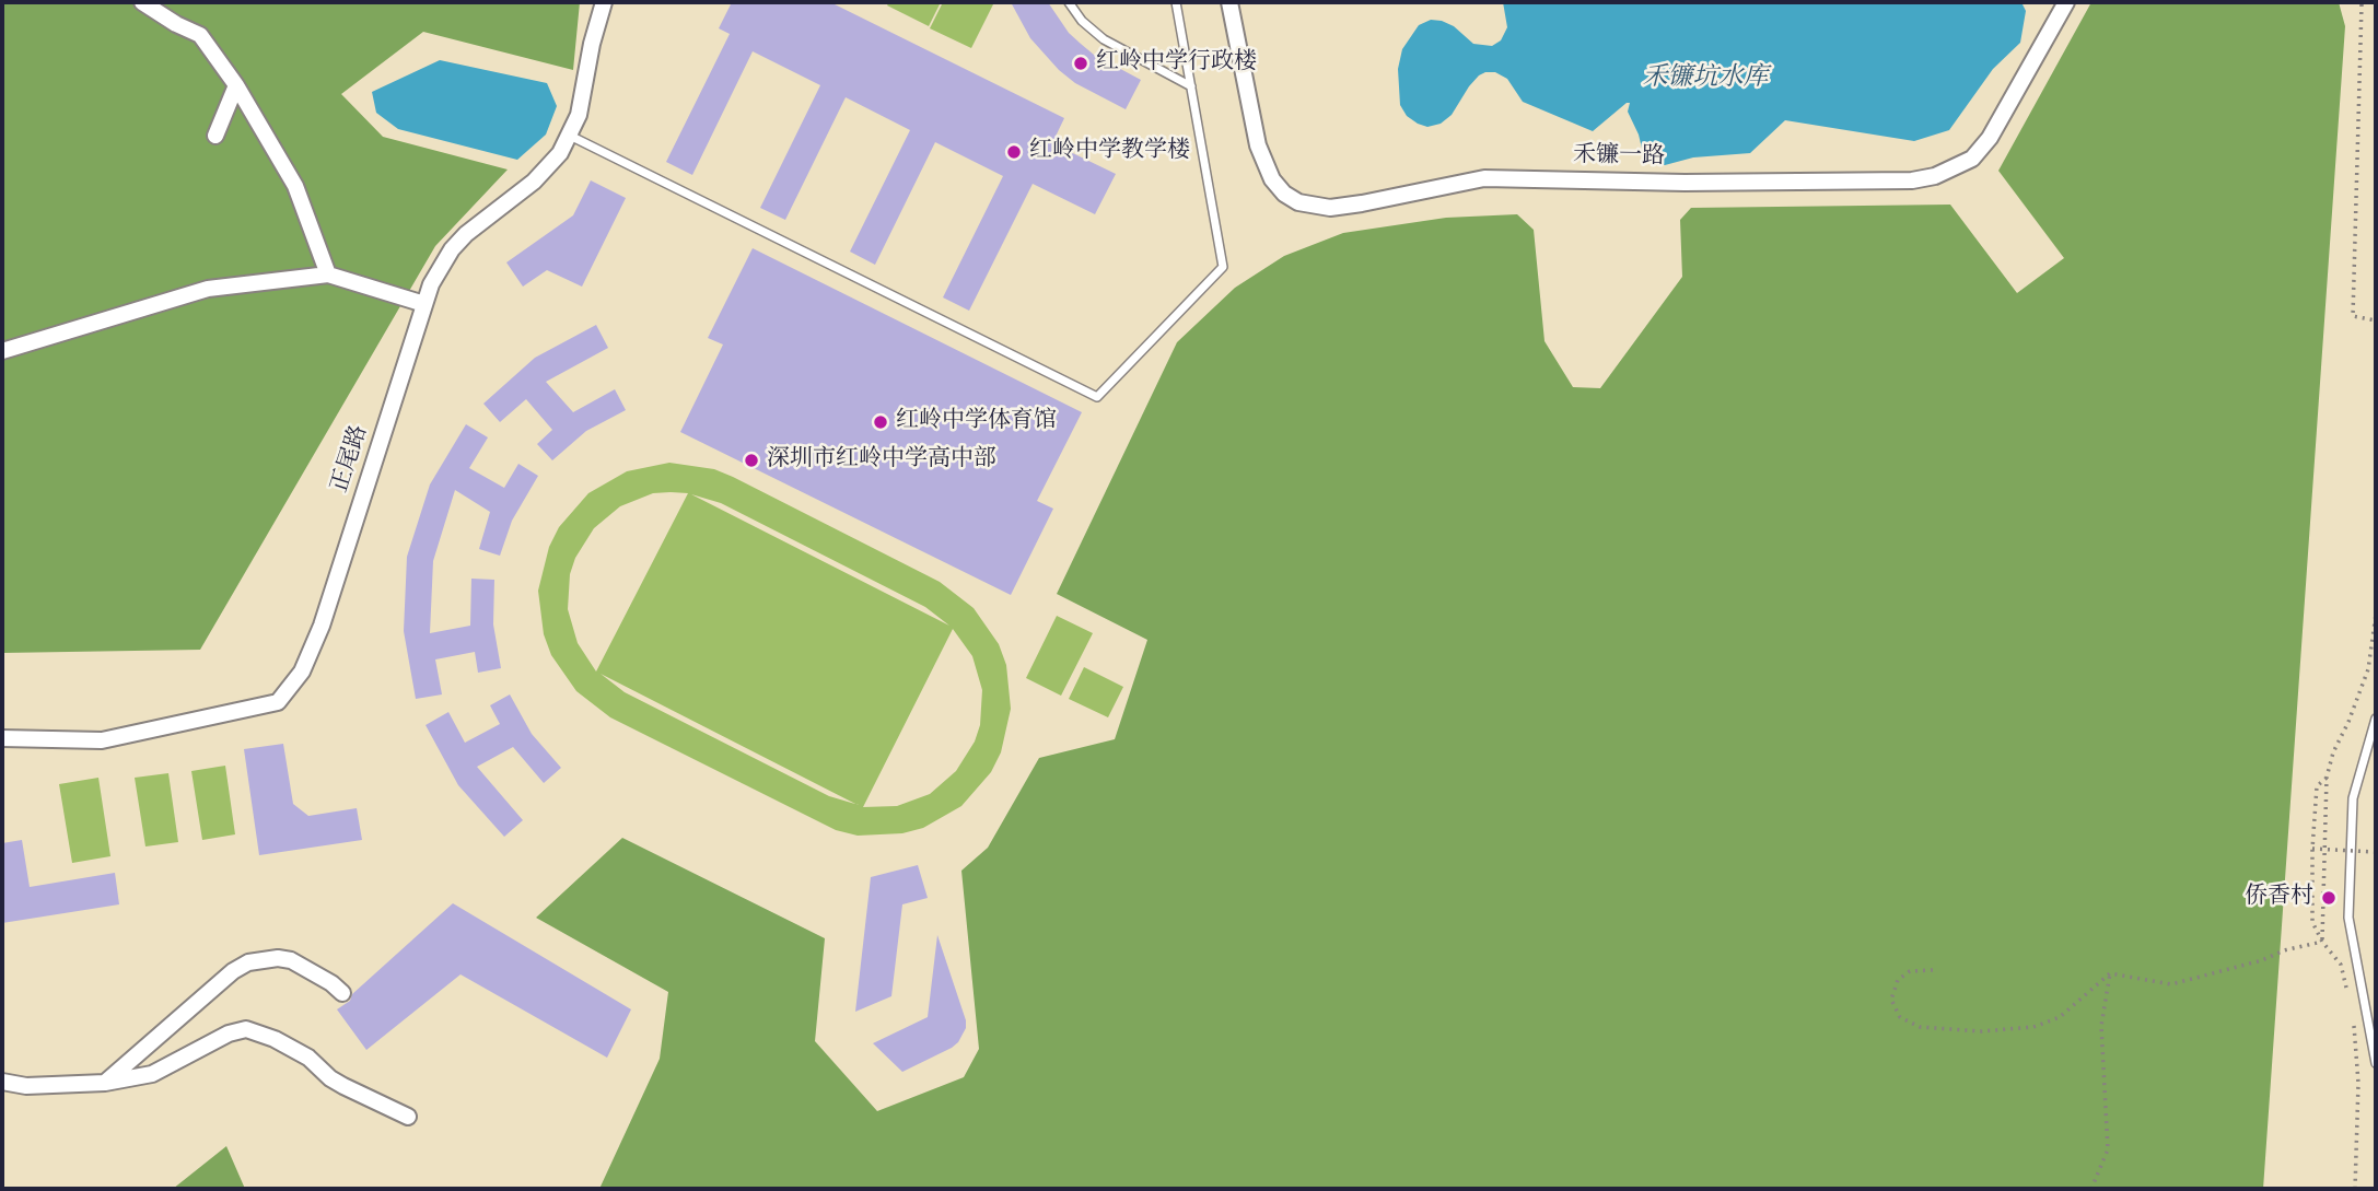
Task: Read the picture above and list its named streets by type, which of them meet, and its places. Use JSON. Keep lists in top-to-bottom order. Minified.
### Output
{"streets":{"street":["禾镰一路","正尾路"]},"water":["禾镰坑水库"],"places":["红岭中学行政楼","红岭中学教学楼","红岭中学体育馆","深圳市红岭中学高中部","侨香村"]}
